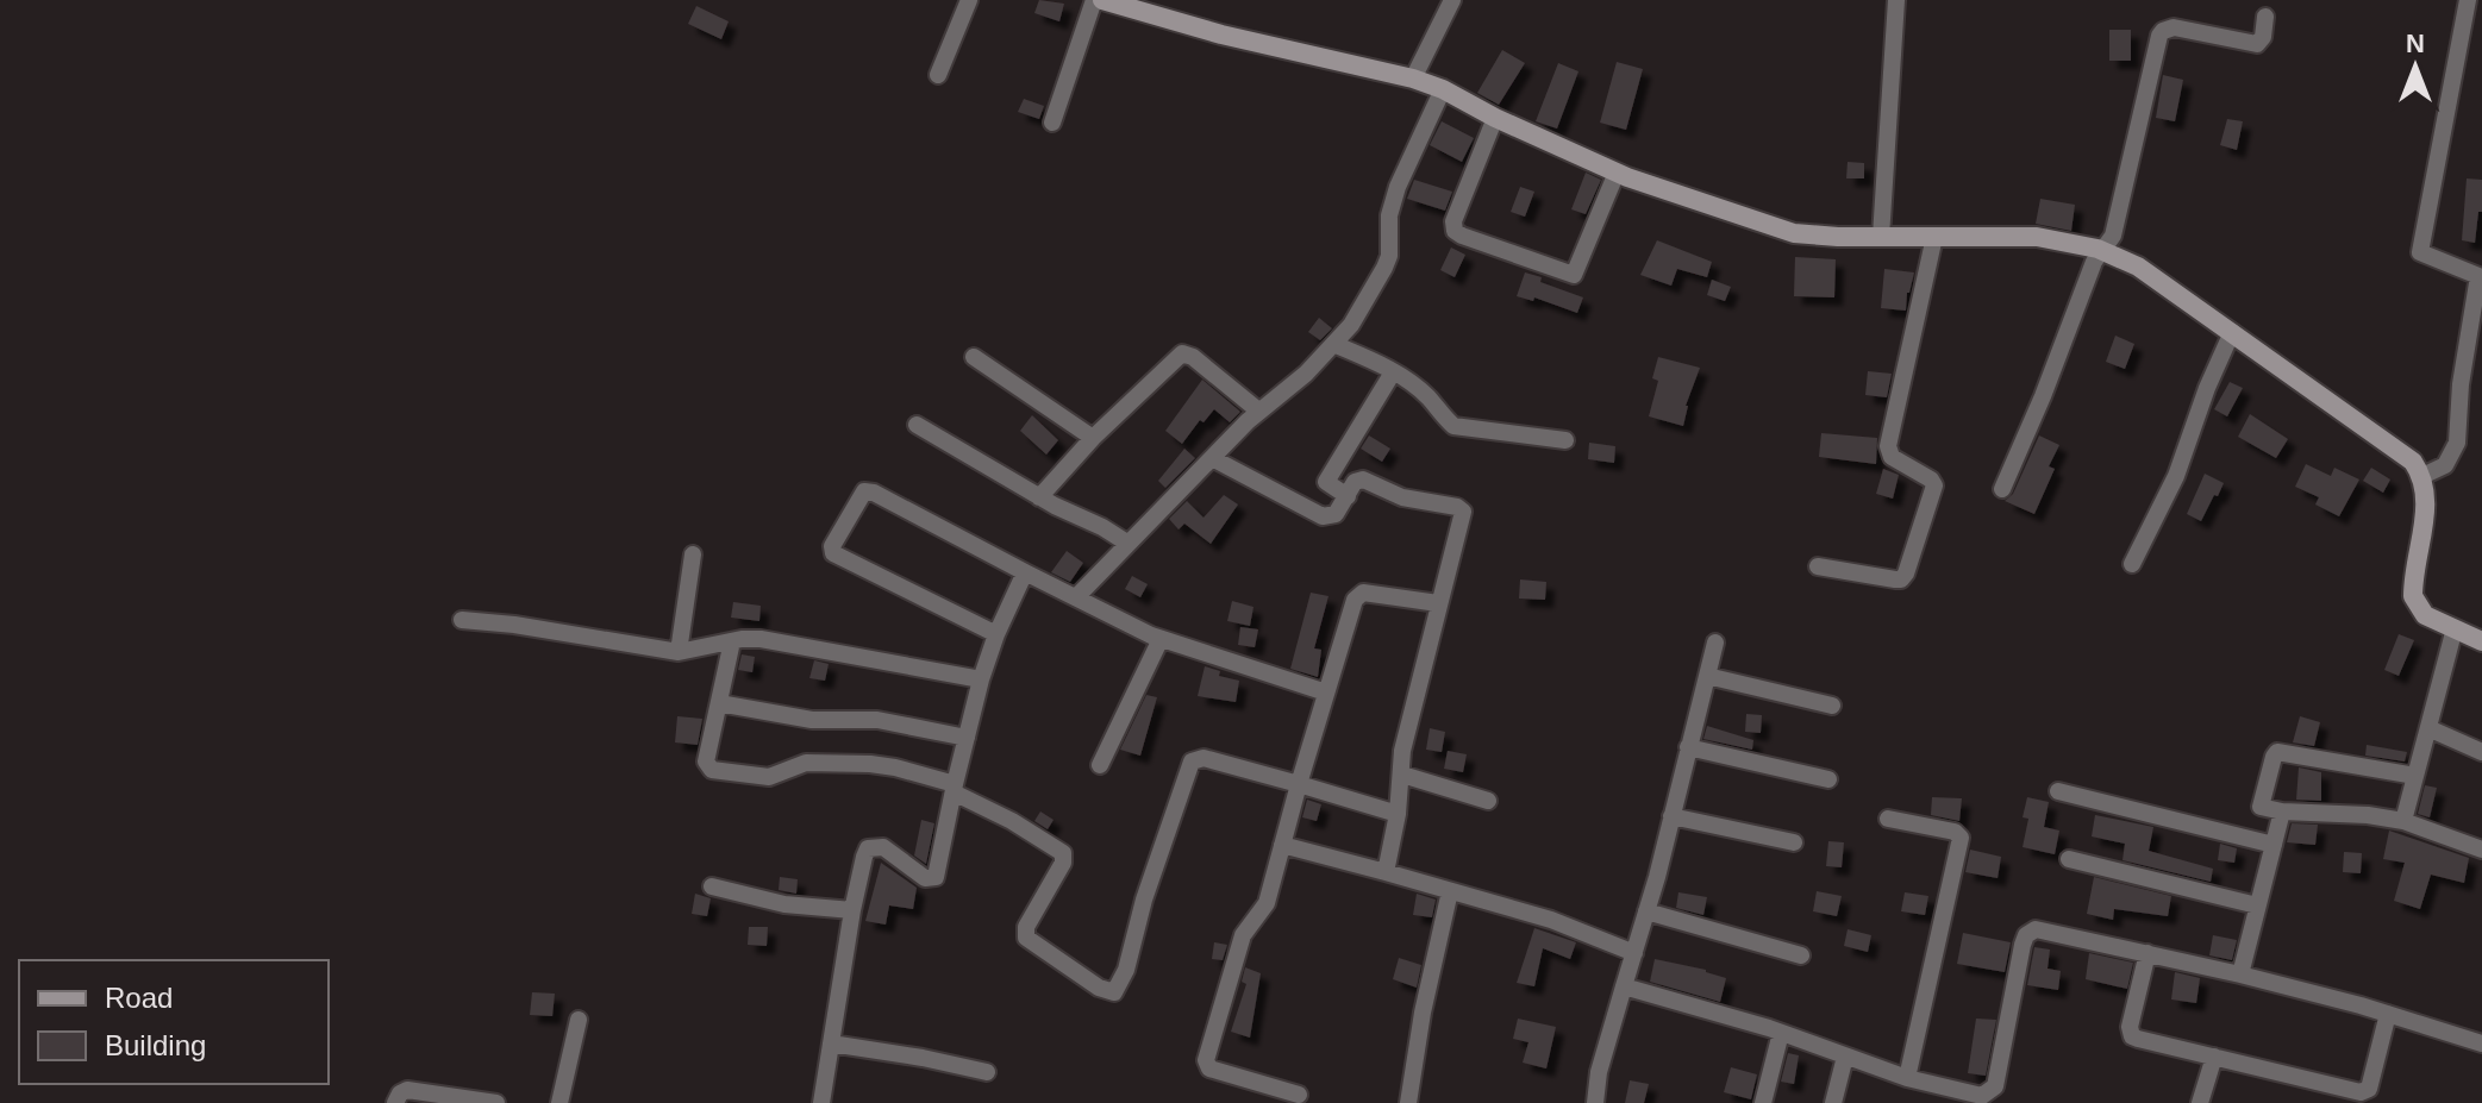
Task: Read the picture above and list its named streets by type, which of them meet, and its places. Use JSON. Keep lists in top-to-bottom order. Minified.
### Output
{"legend":["Road","Building"],"north":"top"}
